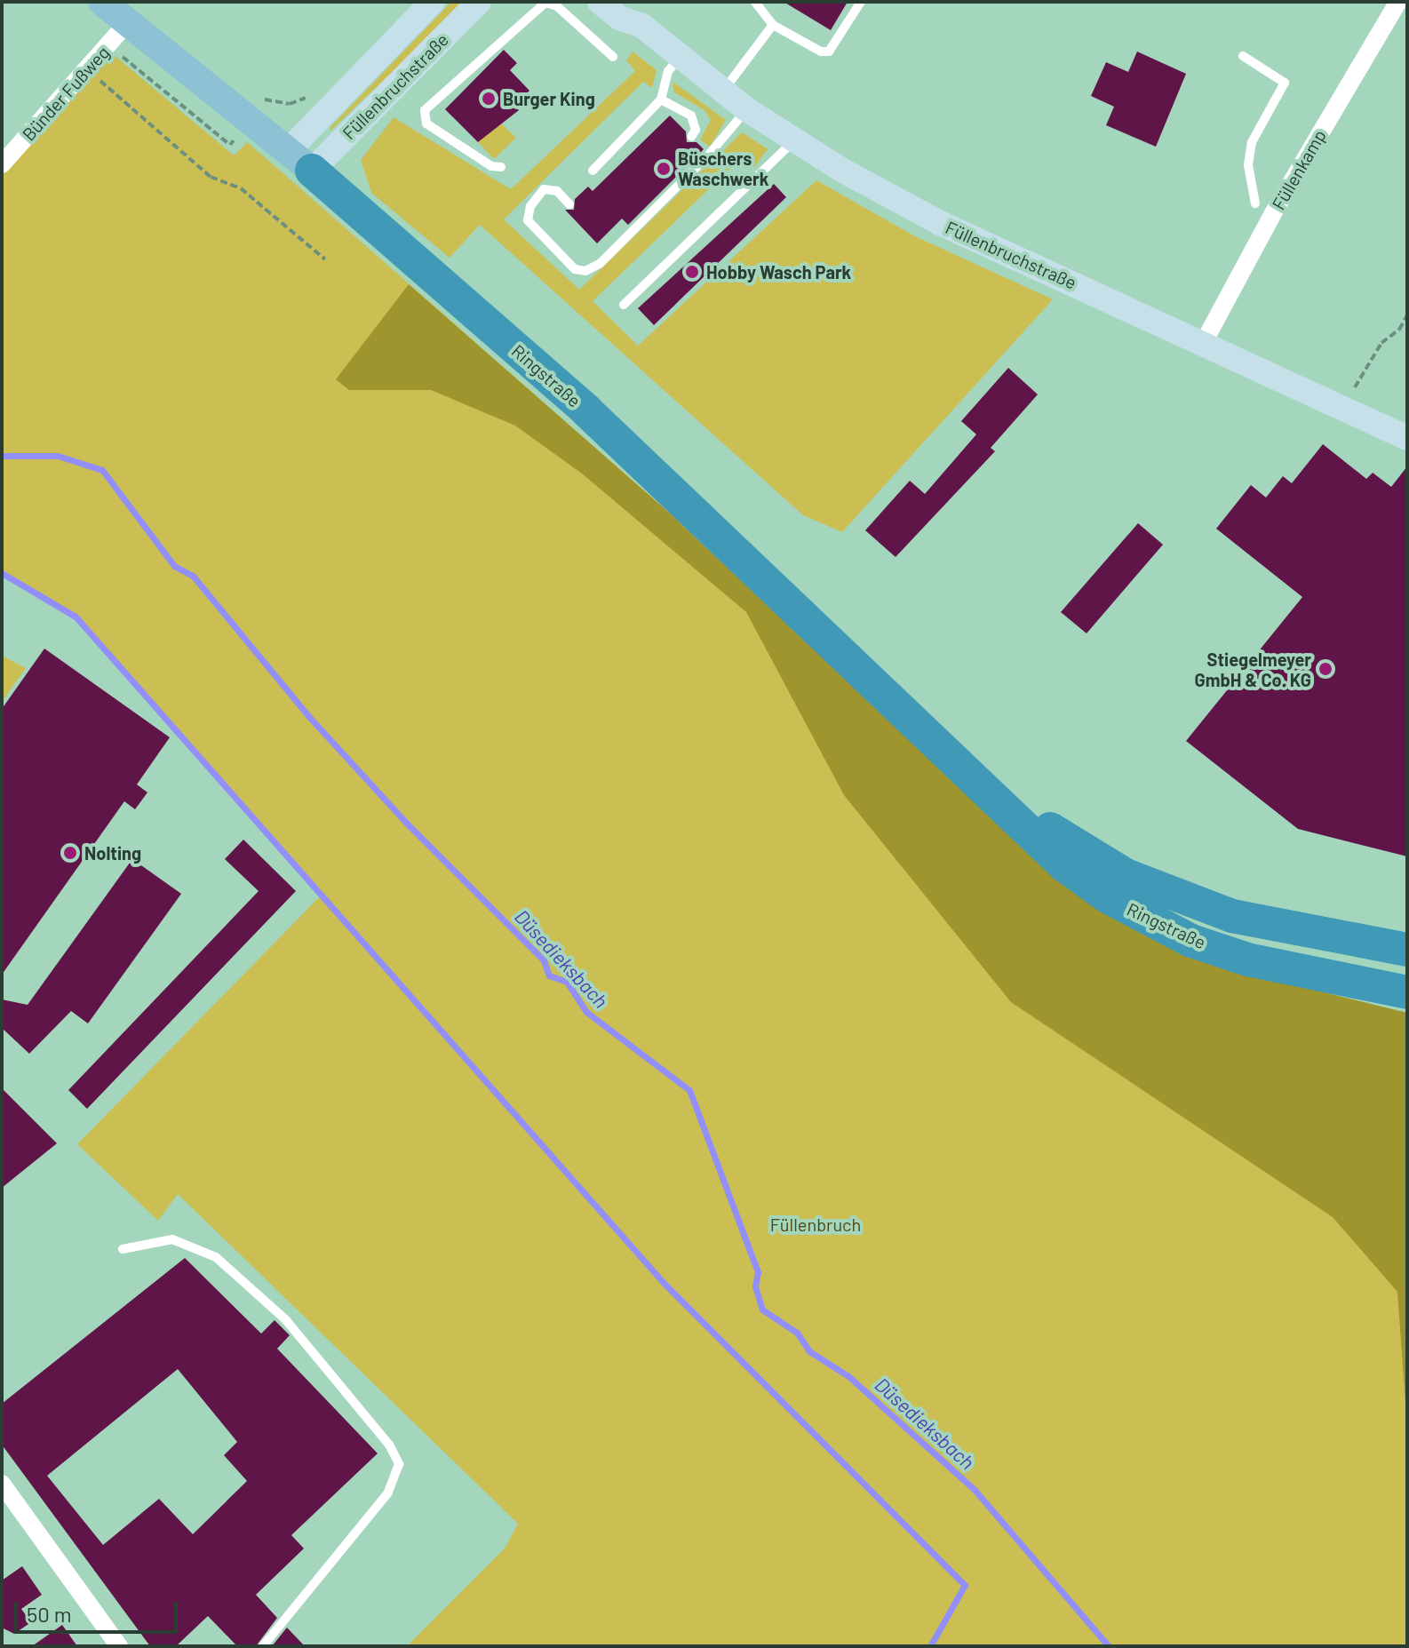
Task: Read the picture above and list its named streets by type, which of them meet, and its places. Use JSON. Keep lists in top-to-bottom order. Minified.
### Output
{"streets":{"highway":["Ringstraße"],"street":["Füllenbruchstraße","Bünder Fußweg","Füllenkamp"]},"crossings":[["Füllenbruchstraße","Füllenkamp"],["Füllenbruchstraße","Ringstraße"],["Bünder Fußweg","Ringstraße"]],"water":["Düsedieksbach"],"parks":["Füllenbruch"],"places":["Burger King","Büschers Waschwerk","Hobby Wasch Park","Stiegelmeyer GmbH & Co. KG","Nolting"],"scale_bar":"50 m"}
